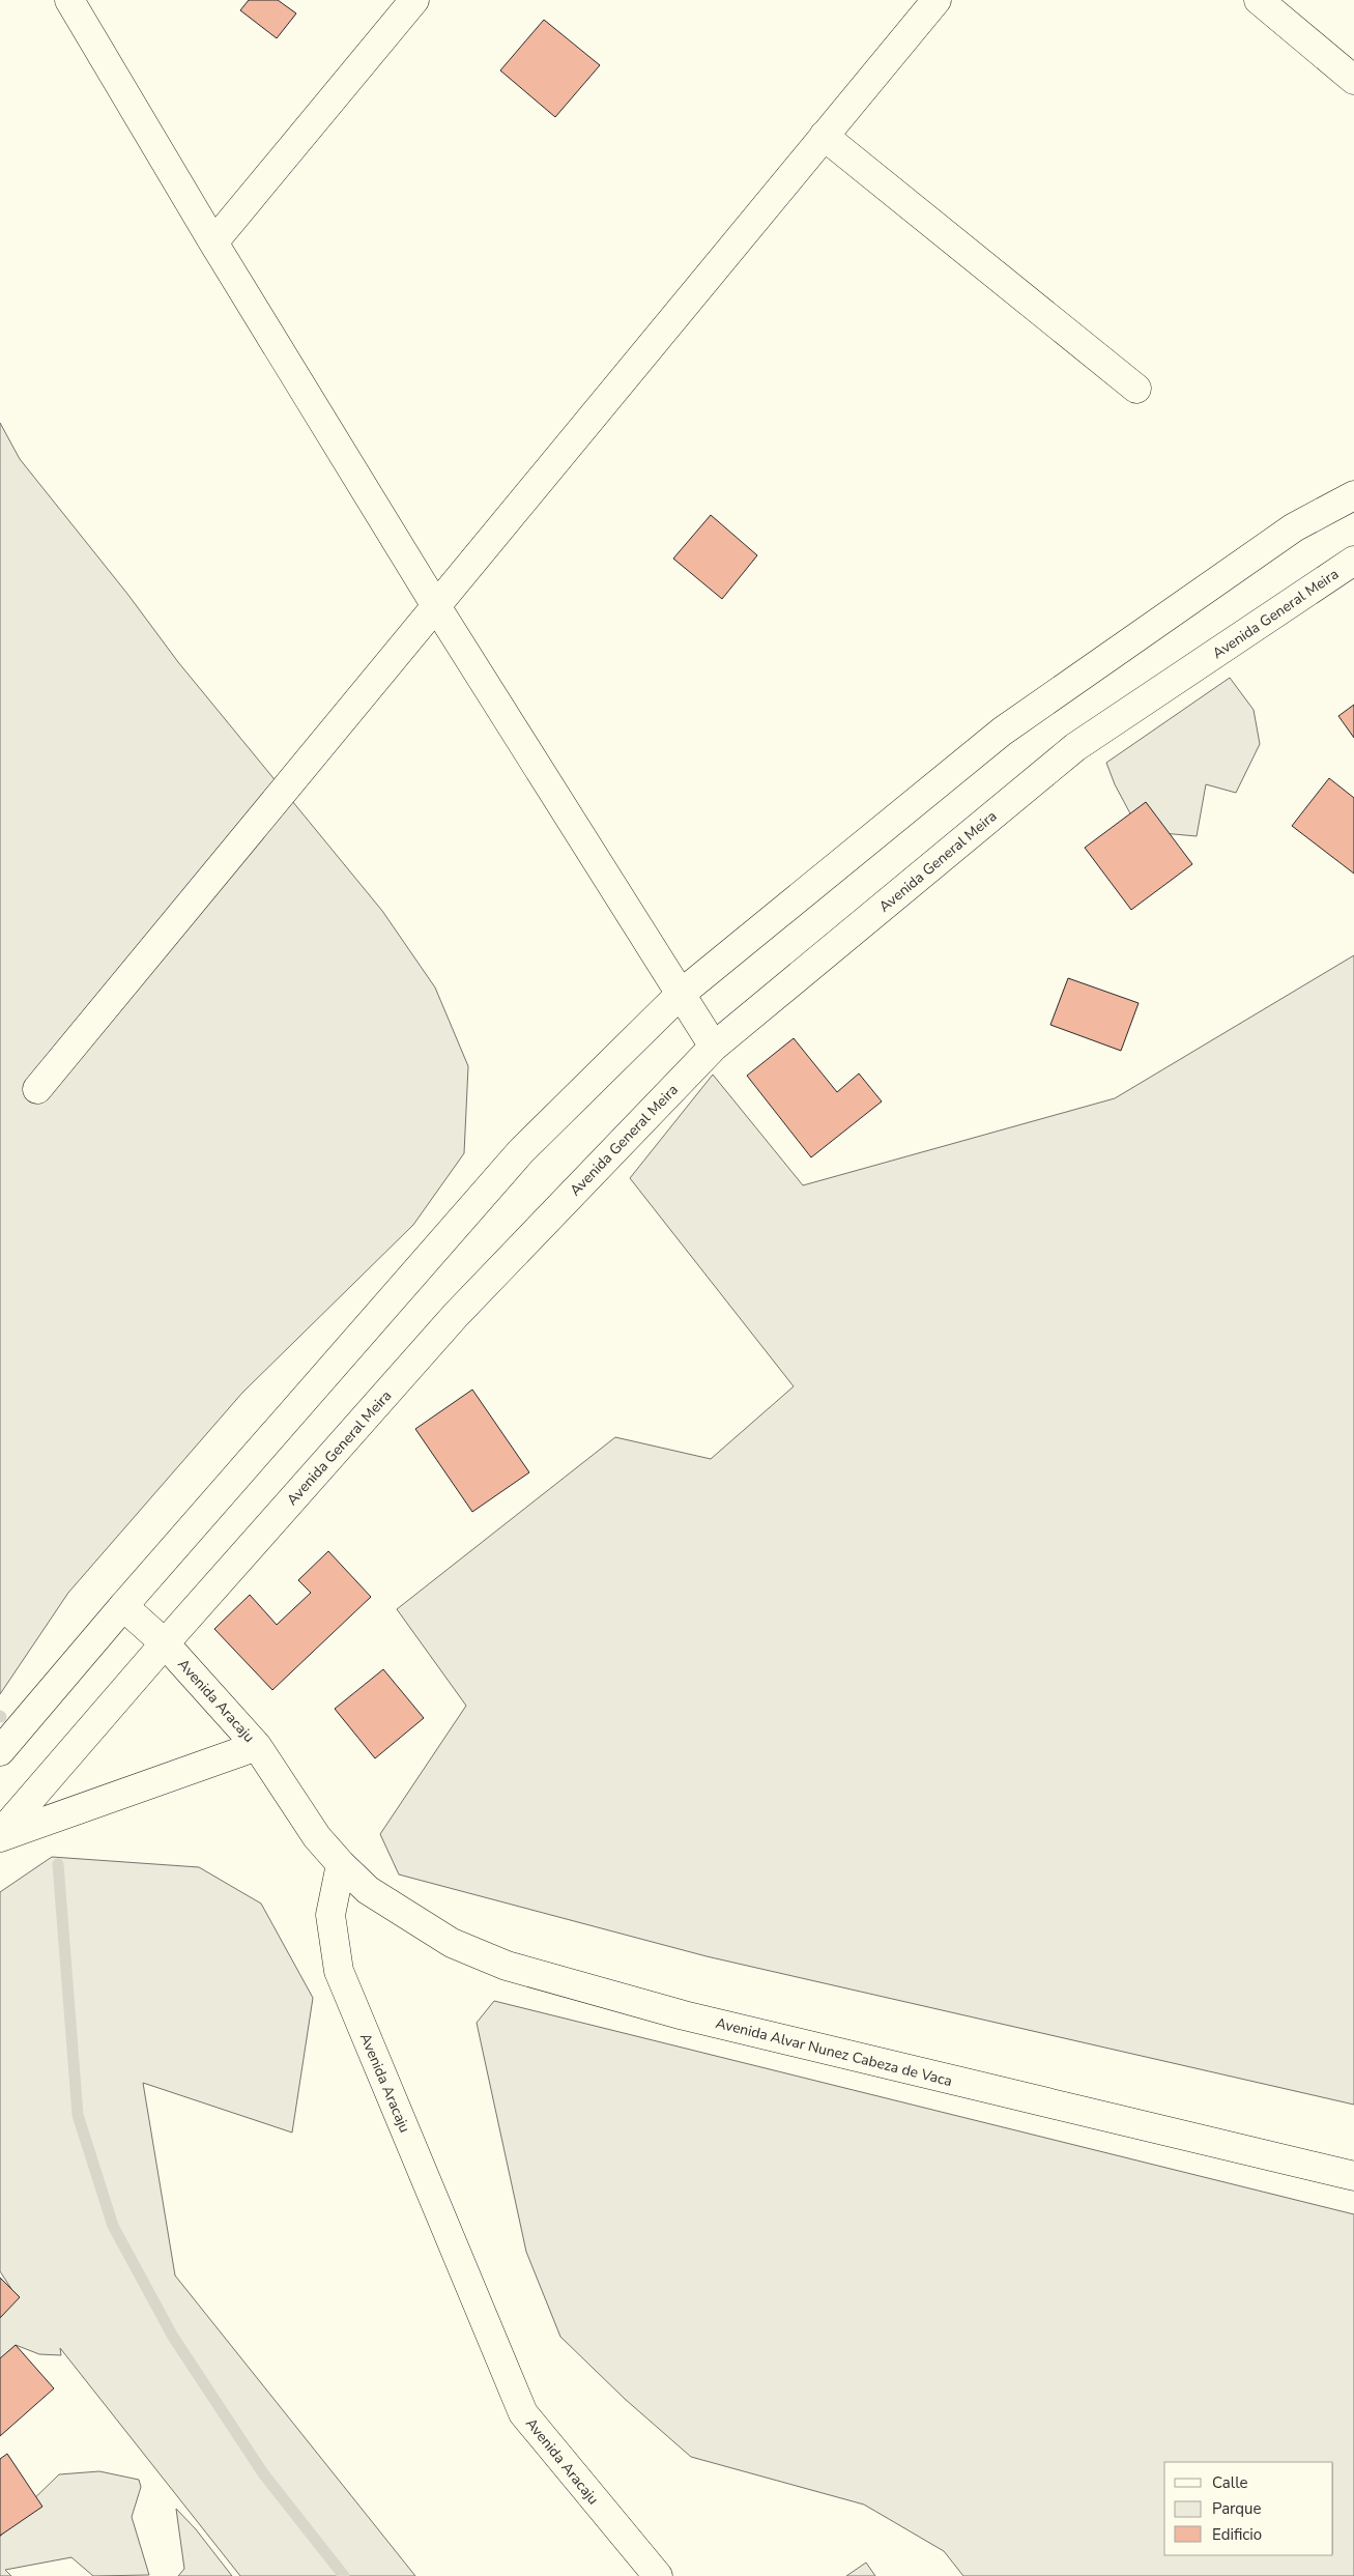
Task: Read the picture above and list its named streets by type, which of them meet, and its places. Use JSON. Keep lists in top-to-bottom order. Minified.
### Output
{"streets":{"street":["Avenida General Meira","Avenida Aracaju","Avenida Alvar Nunez Cabeza de Vaca"]},"crossings":[["Avenida General Meira","Avenida Aracaju"],["Avenida Aracaju","Avenida Alvar Nunez Cabeza de Vaca"]],"legend":["Calle","Parque","Edificio"]}
